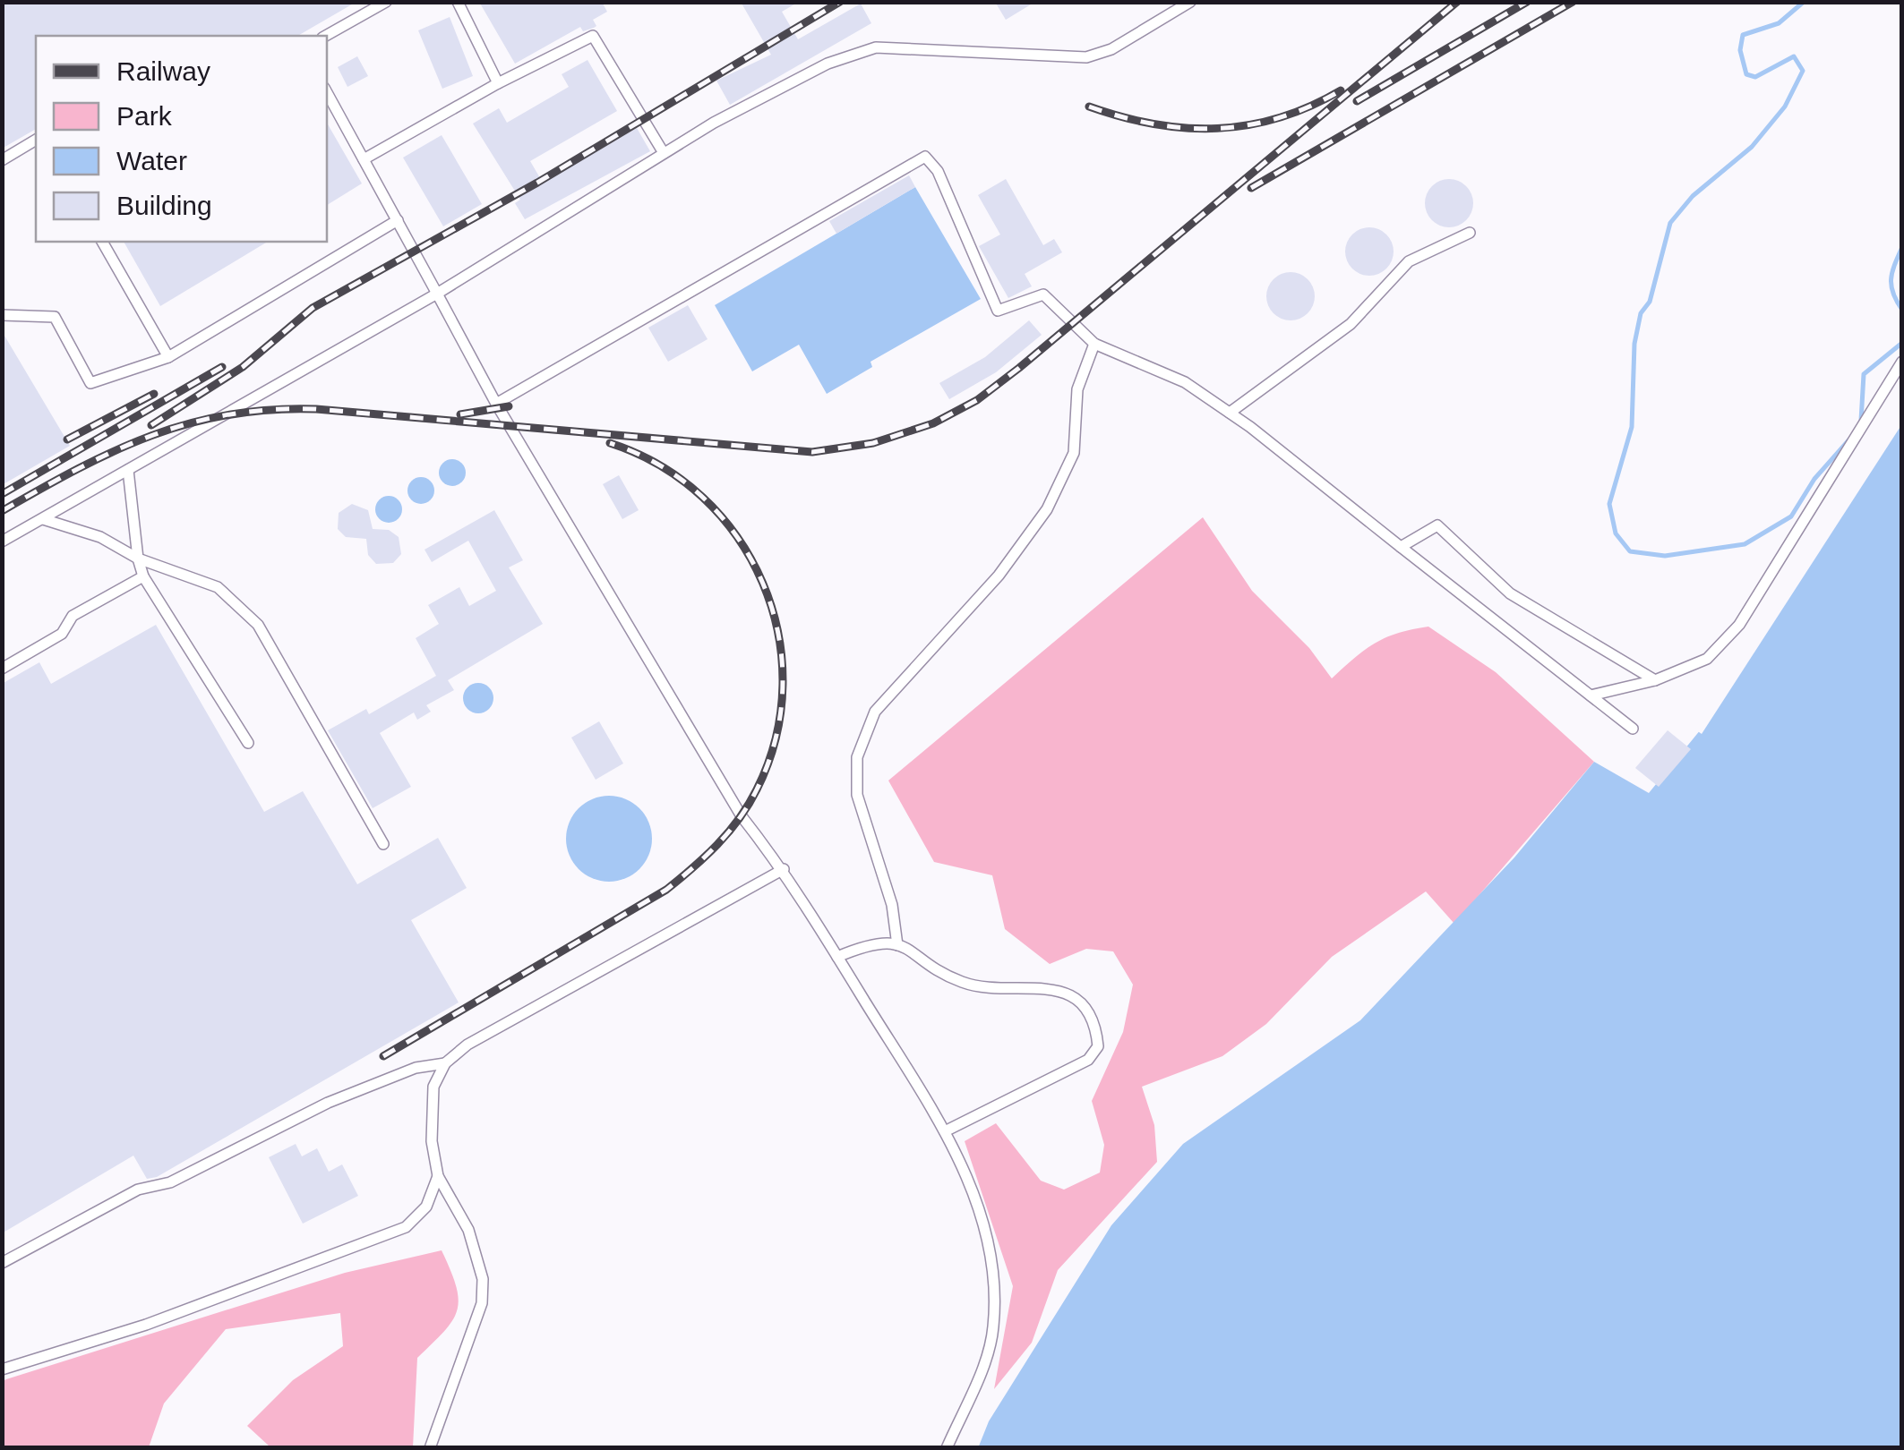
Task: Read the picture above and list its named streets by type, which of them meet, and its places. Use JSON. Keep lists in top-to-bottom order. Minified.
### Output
{"legend":["Railway","Park","Water","Building"]}
